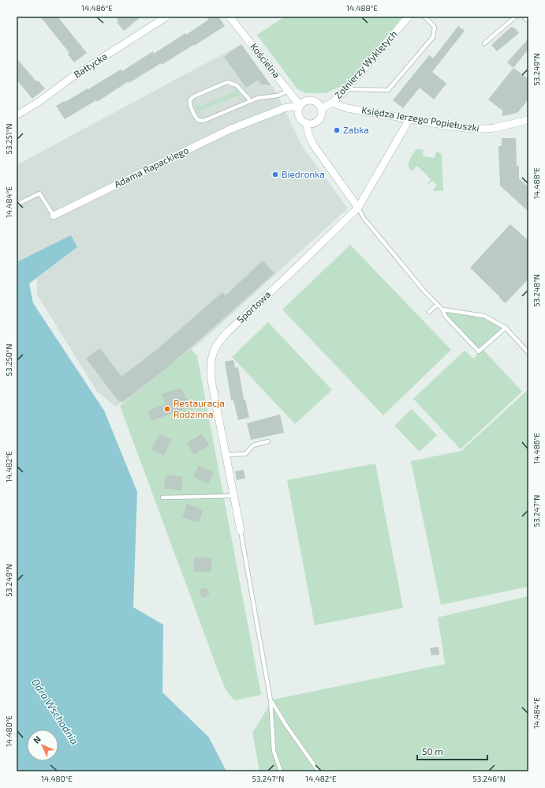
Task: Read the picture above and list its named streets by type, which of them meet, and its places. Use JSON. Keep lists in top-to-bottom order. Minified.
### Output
{"streets":{"street":["Kościelna","Żołnierzy Wyklętych","Bałtycka","Księdza Jerzego Popiełuszki","Adama Rapackiego","Sportowa"]},"crossings":[["Kościelna","Żołnierzy Wyklętych"],["Kościelna","Adama Rapackiego"],["Żołnierzy Wyklętych","Księdza Jerzego Popiełuszki"],["Żołnierzy Wyklętych","Adama Rapackiego"],["Księdza Jerzego Popiełuszki","Sportowa"]],"water":["Odra Wschodnia"],"places":["Żabka","Biedronka","Restauracja Rodzinna"],"scale_bar":"50 m","north":"top left","coordinates":["14.486°E","14.488°E","53.249°N","53.251°N","14.484°E","53.248°N","53.250°N","14.482°E","53.247°N","14.480°E","53.246°N"]}
